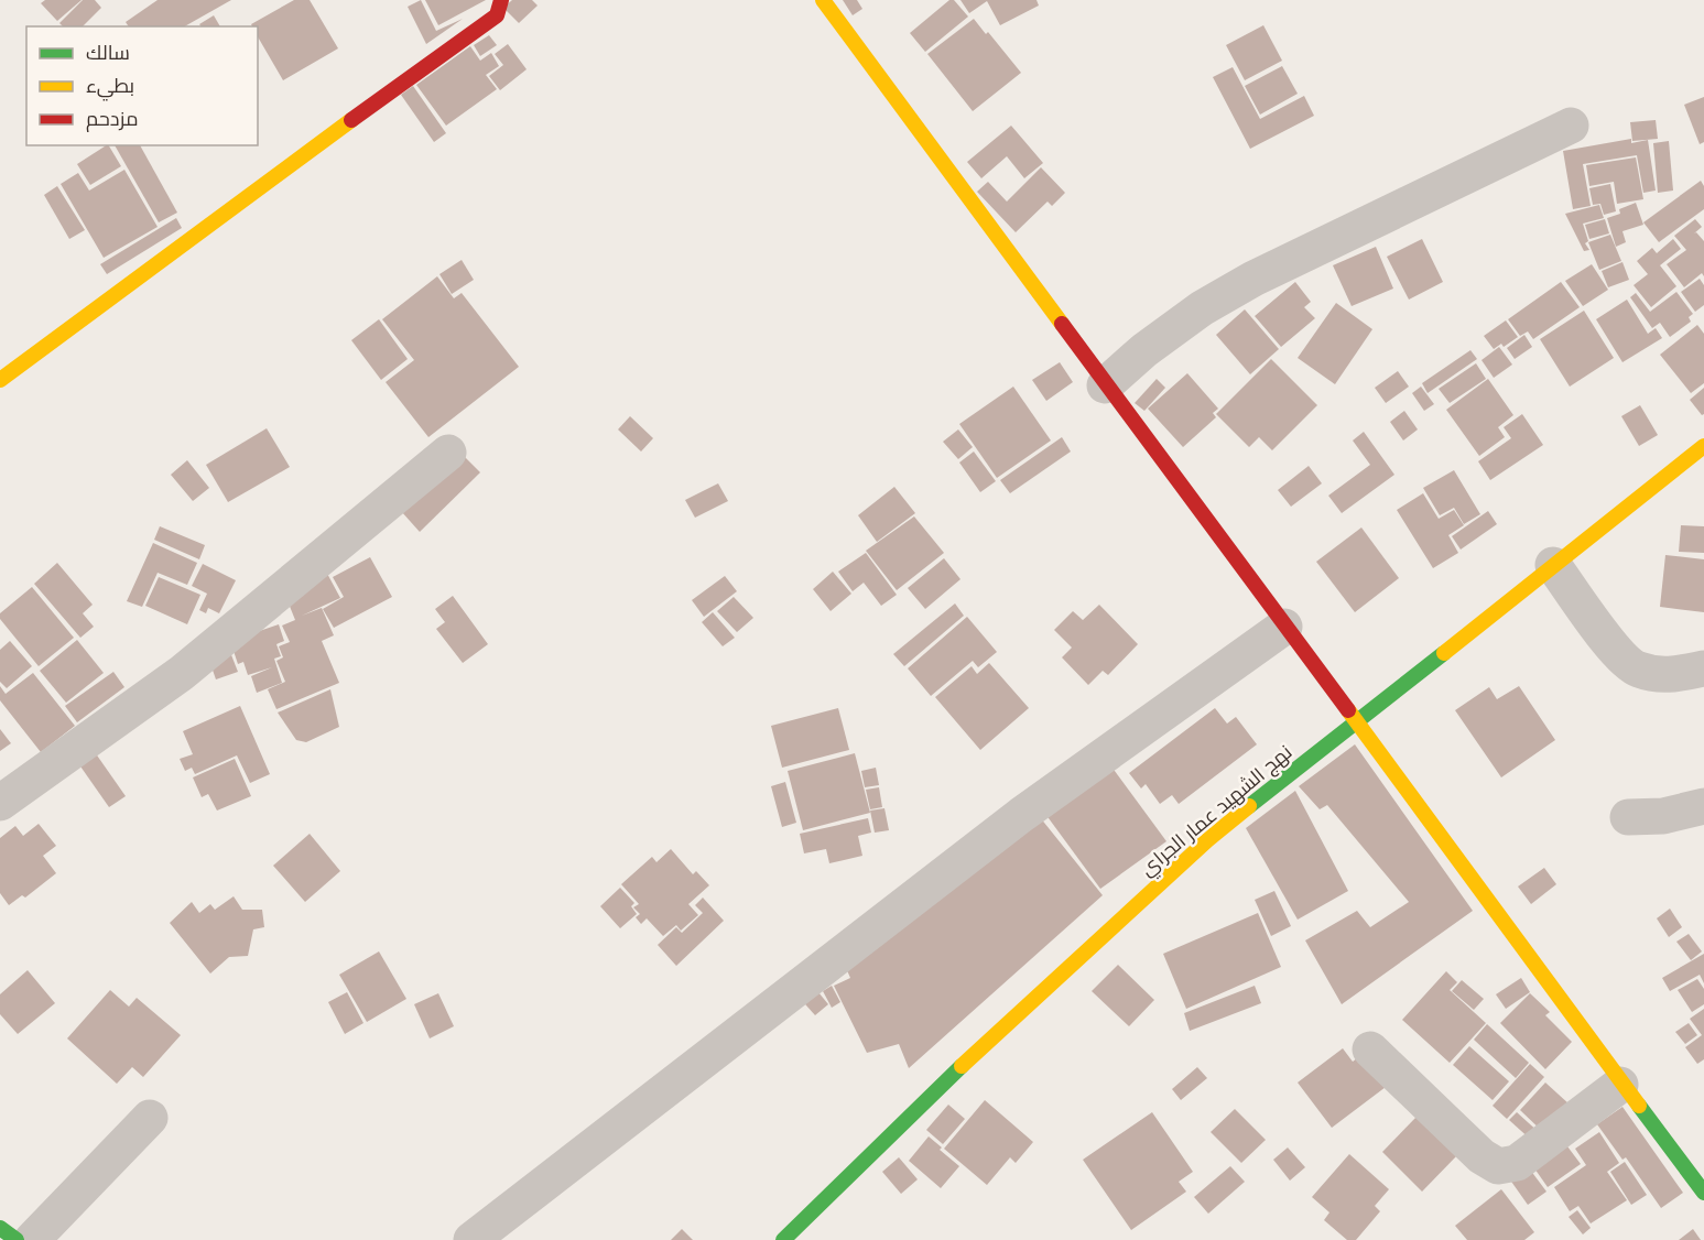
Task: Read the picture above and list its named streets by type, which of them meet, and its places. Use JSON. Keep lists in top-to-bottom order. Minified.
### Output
{"streets":{"street":["نهج الشهيد عمار الجراي"]},"legend":["سالك","بطيء","مزدحم"]}
